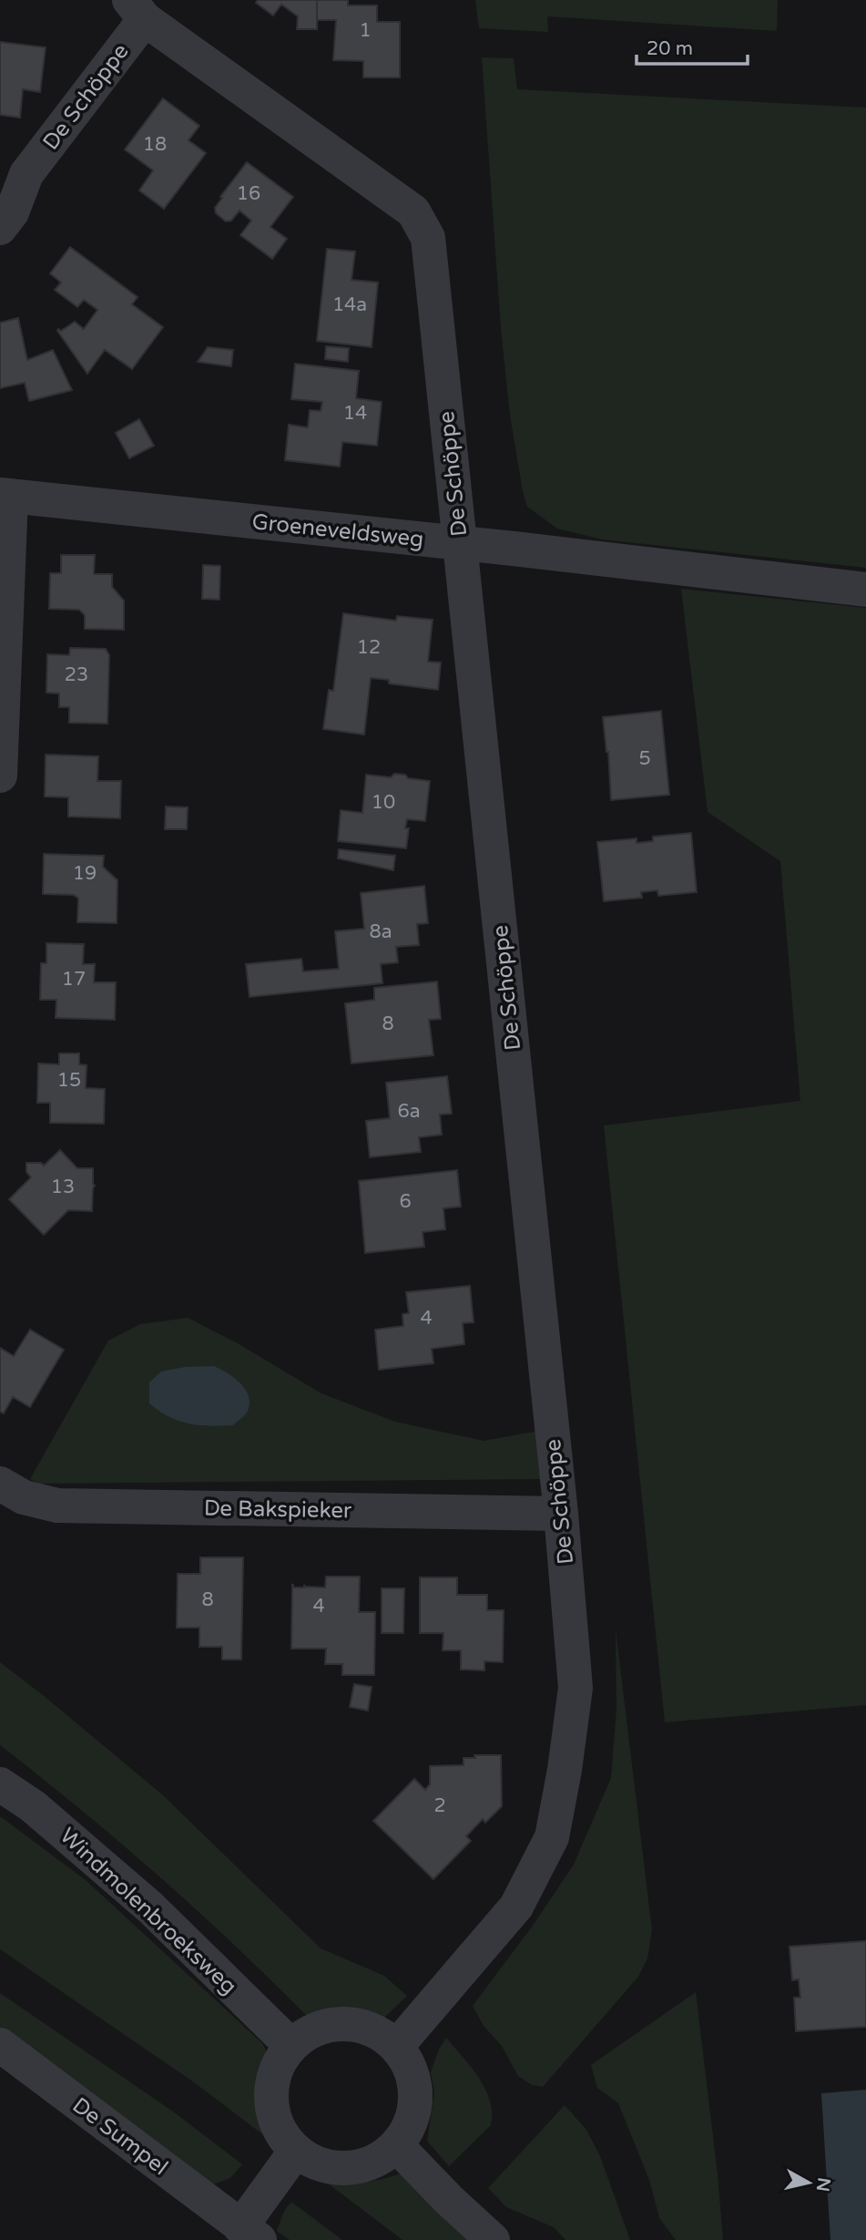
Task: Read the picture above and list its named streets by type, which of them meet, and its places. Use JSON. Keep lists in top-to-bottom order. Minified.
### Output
{"streets":{"street":["De Schöppe","Groeneveldsweg","De Bakspieker","Windmolenbroeksweg","De Sumpel"]},"crossings":[["De Schöppe","Groeneveldsweg"],["De Schöppe","De Bakspieker"],["De Schöppe","Windmolenbroeksweg"],["De Schöppe","De Sumpel"],["Windmolenbroeksweg","De Sumpel"]],"house_numbers":["1","18","16","14a","14","12","23","5","10","19","8a","17","8","15","6a","13","6","4","8","4","2"],"scale_bar":"20 m","north":"right"}
